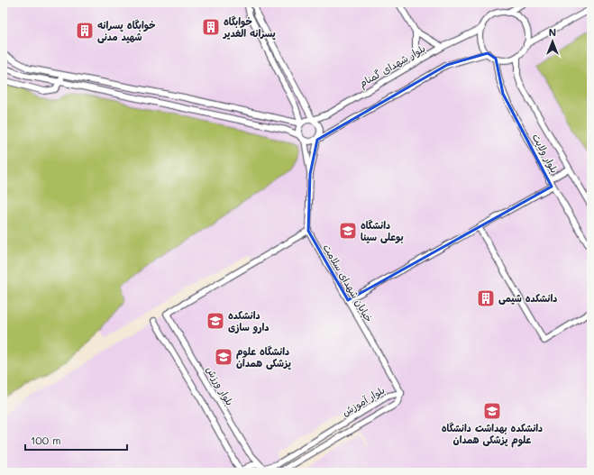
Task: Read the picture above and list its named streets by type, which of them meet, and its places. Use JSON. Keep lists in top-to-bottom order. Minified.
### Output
{"streets":{"street":["بلوار شهدای گمنام","بلوار ولایت","خیابان شهدای سلامت","بلوار ورزش","بلوار آموزش"]},"crossings":[["بلوار شهدای گمنام","بلوار ولایت"],["خیابان شهدای سلامت","بلوار ورزش"],["خیابان شهدای سلامت","بلوار آموزش"],["بلوار ورزش","بلوار آموزش"]],"places":{"building":["خوابگاه پسرانه الغدیر","خوابگاه پسرانه شهید مدنی","دانشکده شیمی"],"school or university":["دانشگاه بوعلی سینا","دانشکده دارو سازی","دانشگاه علوم پزشکی همدان","دانشکده بهداشت دانشگاه علوم پزشکی همدان"]},"scale_bar":"100 m","north":"top"}
